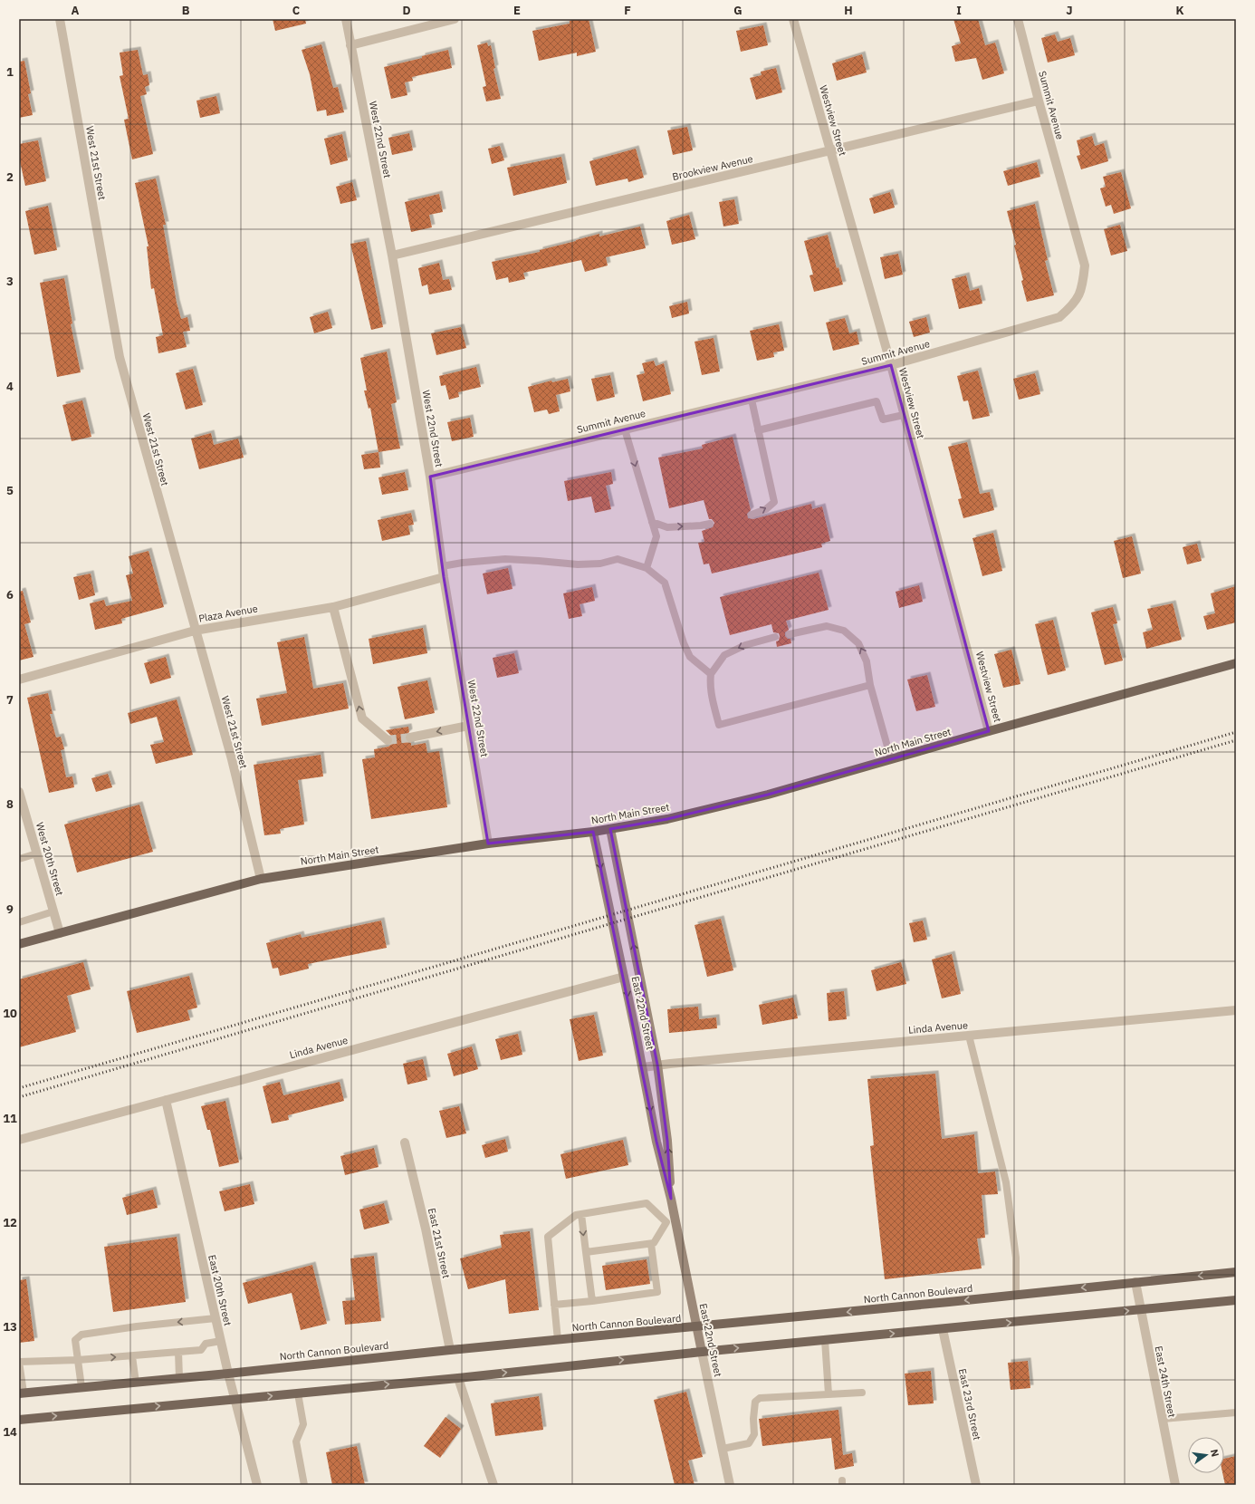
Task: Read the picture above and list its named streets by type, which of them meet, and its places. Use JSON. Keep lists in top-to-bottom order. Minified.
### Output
{"streets":{"main road":["North Main Street","East 22nd Street","North Cannon Boulevard"],"street":["Summit Avenue","Westview Street","West 22nd Street","West 21st Street","Brookview Avenue","Plaza Avenue","West 20th Street","Linda Avenue","East 21st Street","East 20th Street","East 24th Street","East 23rd Street"]},"crossings":[["Summit Avenue","Westview Street"],["Summit Avenue","West 22nd Street"],["Summit Avenue","Brookview Avenue"],["Westview Street","Brookview Avenue"],["Westview Street","North Main Street"],["West 22nd Street","Brookview Avenue"],["West 22nd Street","Plaza Avenue"],["West 22nd Street","North Main Street"],["West 21st Street","Plaza Avenue"],["West 21st Street","North Main Street"],["North Main Street","West 20th Street"],["North Main Street","East 22nd Street"],["East 22nd Street","Linda Avenue"],["East 22nd Street","North Cannon Boulevard"],["Linda Avenue","East 20th Street"],["East 21st Street","North Cannon Boulevard"],["East 20th Street","North Cannon Boulevard"],["North Cannon Boulevard","East 24th Street"]],"north":"right","grid":{"columns":["A","B","C","D","E","F","G","H","I","J","K"],"rows":["1","2","3","4","5","6","7","8","9","10","11","12","13","14"]}}
